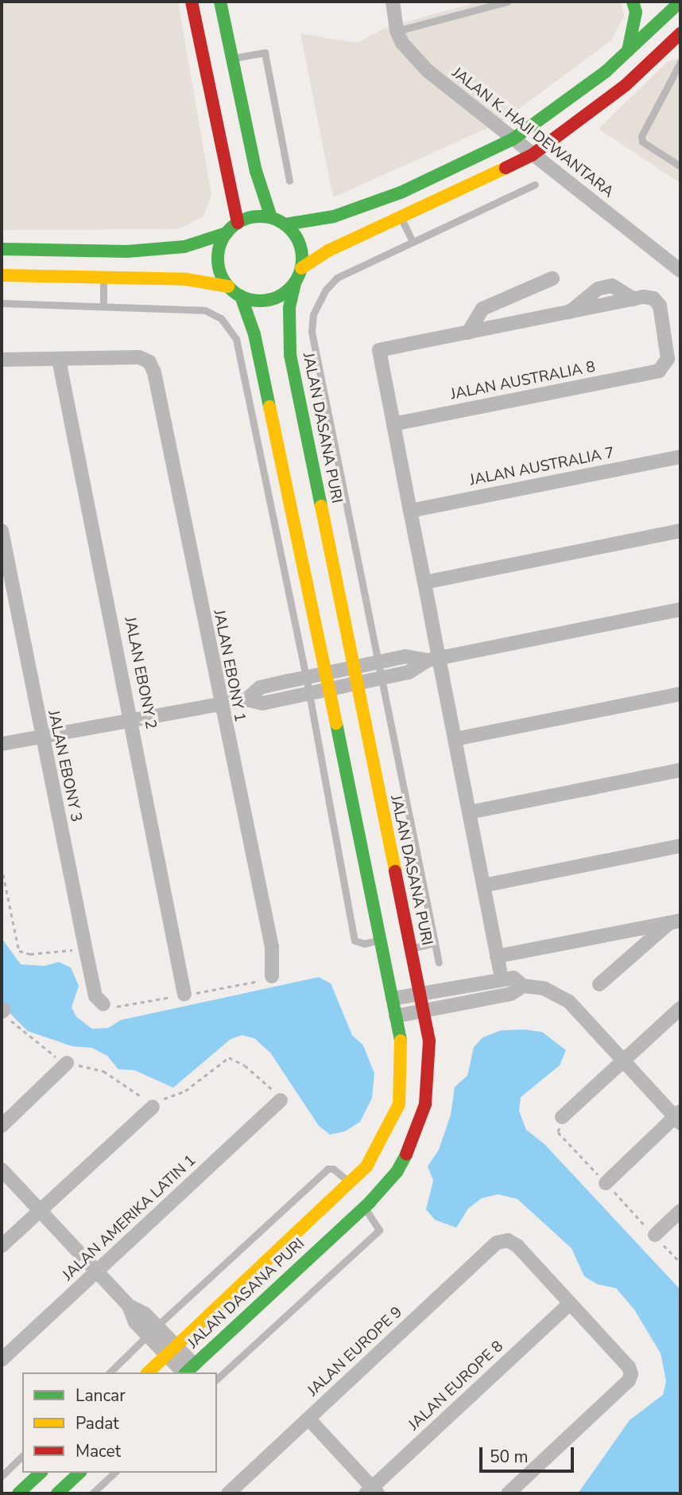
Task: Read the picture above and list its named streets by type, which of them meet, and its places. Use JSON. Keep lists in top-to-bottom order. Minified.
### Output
{"streets":{"main road":["JALAN DASANA PURI"],"street":["JALAN K. HAJI DEWANTARA","JALAN AUSTRALIA 8","JALAN AUSTRALIA 7","JALAN EBONY 1","JALAN EBONY 2","JALAN EBONY 3","JALAN AMERIKA LATIN 1","JALAN EUROPE 9","JALAN EUROPE 8"]},"crossings":[["JALAN EBONY 1","JALAN EBONY 2"],["JALAN EUROPE 9","JALAN EUROPE 8"]],"legend":["Lancar","Padat","Macet"],"scale_bar":"50 m"}
